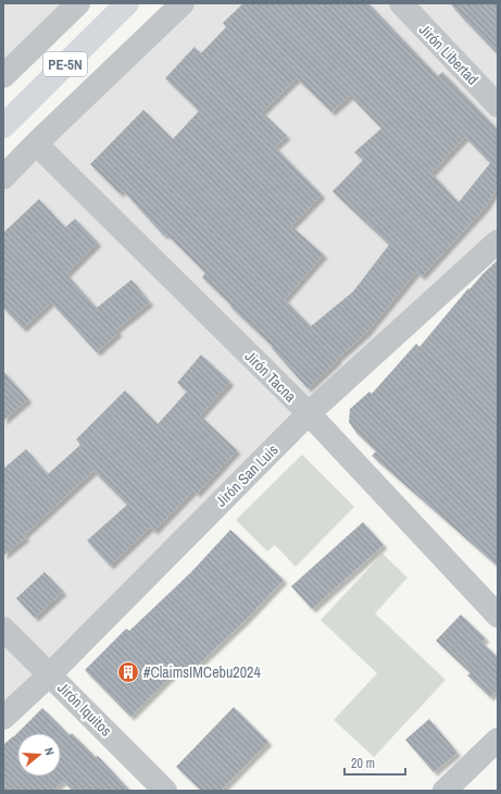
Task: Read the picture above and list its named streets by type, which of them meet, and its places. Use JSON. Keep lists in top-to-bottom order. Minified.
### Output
{"streets":{"highway":["PE-5N"],"street":["Jirón Libertad","Jirón Tacna","Jirón San Luis","Jirón Iquitos"]},"crossings":[["Jirón Tacna","Jirón San Luis"],["Jirón San Luis","Jirón Iquitos"]],"places":{"building":["#ClaimsIMCebu2024"]},"scale_bar":"20 m","north":"right"}
